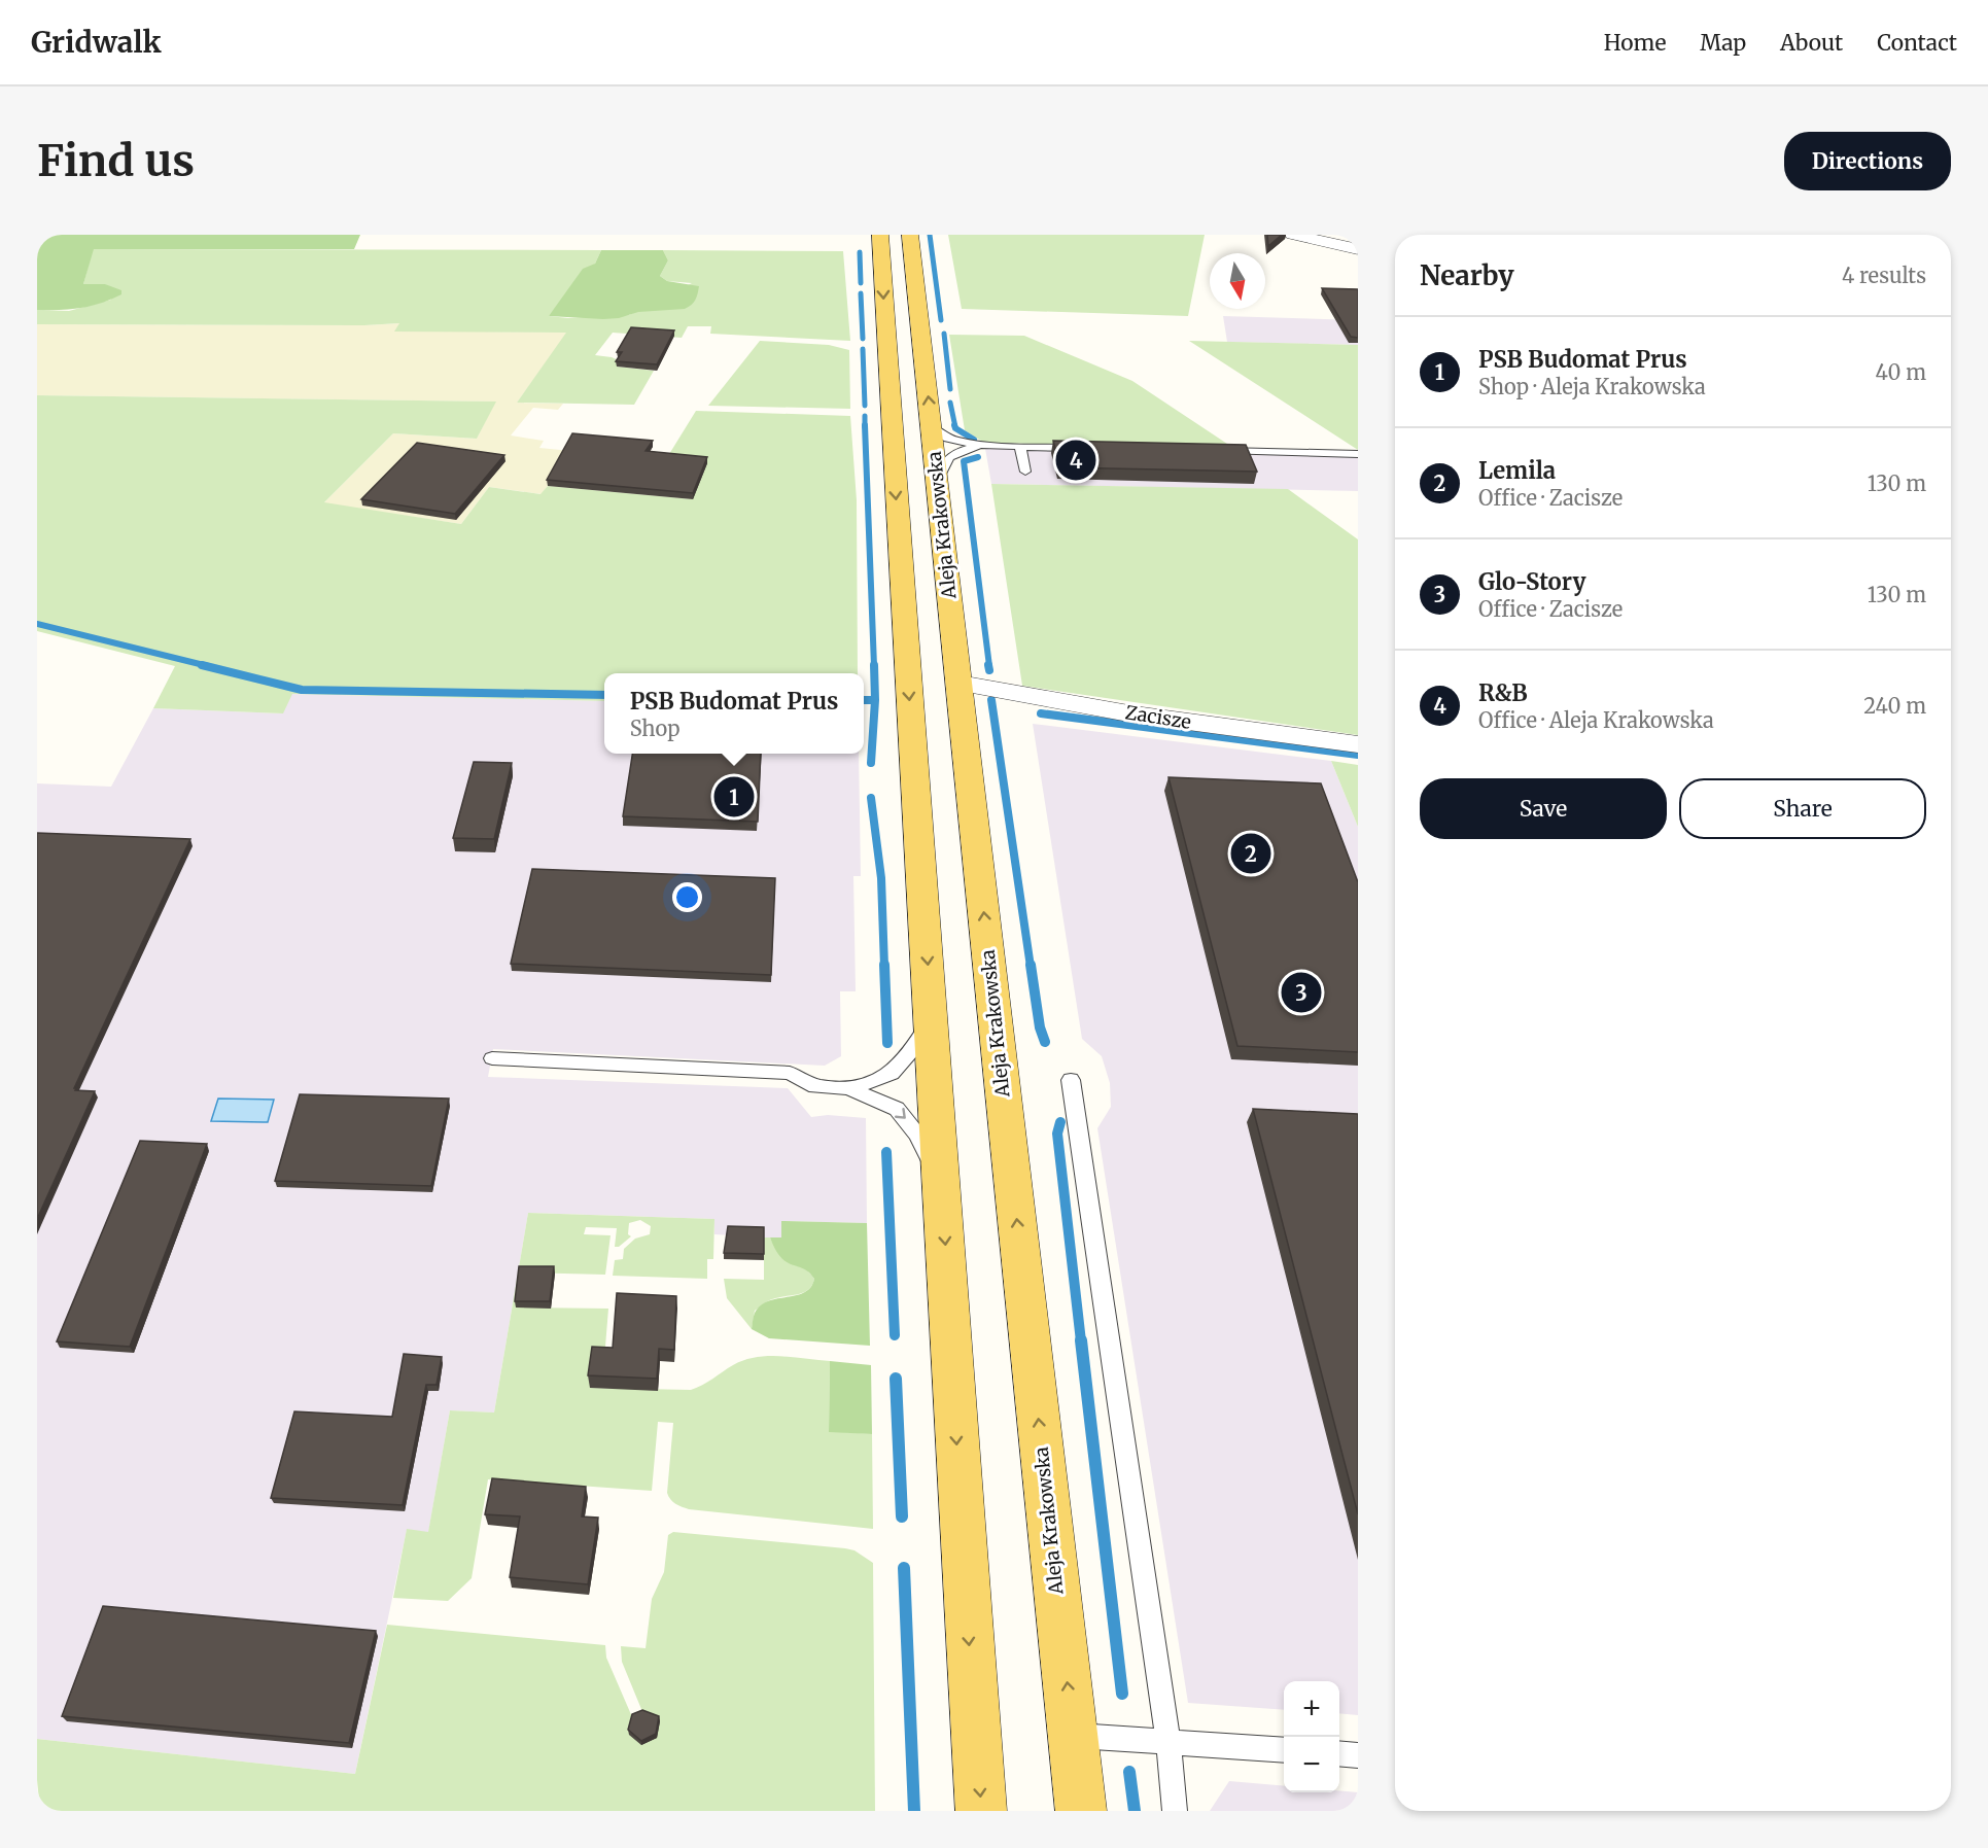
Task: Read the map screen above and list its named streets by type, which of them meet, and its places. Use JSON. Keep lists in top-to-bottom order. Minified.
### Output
{"streets":{"main road":["Aleja Krakowska"],"street":["Zacisze"]},"crossings":[["Aleja Krakowska","Zacisze"]],"north":"bottom","page":{"header":"Gridwalk","nav":["Home","Map","About","Contact"],"buttons":["Directions",["Save","Share"]],"title":"Find us","heading":["Nearby","4 results"],"list":[{"mark":"1","name":"PSB Budomat Prus","note":"Shop · Aleja Krakowska","value":"40 m"},{"mark":"2","name":"Lemila","note":"Office · Zacisze","value":"130 m"},{"mark":"3","name":"Glo-Story","note":"Office · Zacisze","value":"130 m"},{"mark":"4","name":"R&B","note":"Office · Aleja Krakowska","value":"240 m"}],"pins":["4","1","2","3"],"popup":["PSB Budomat Prus","Shop"],"map_buttons":["+","−"]}}
